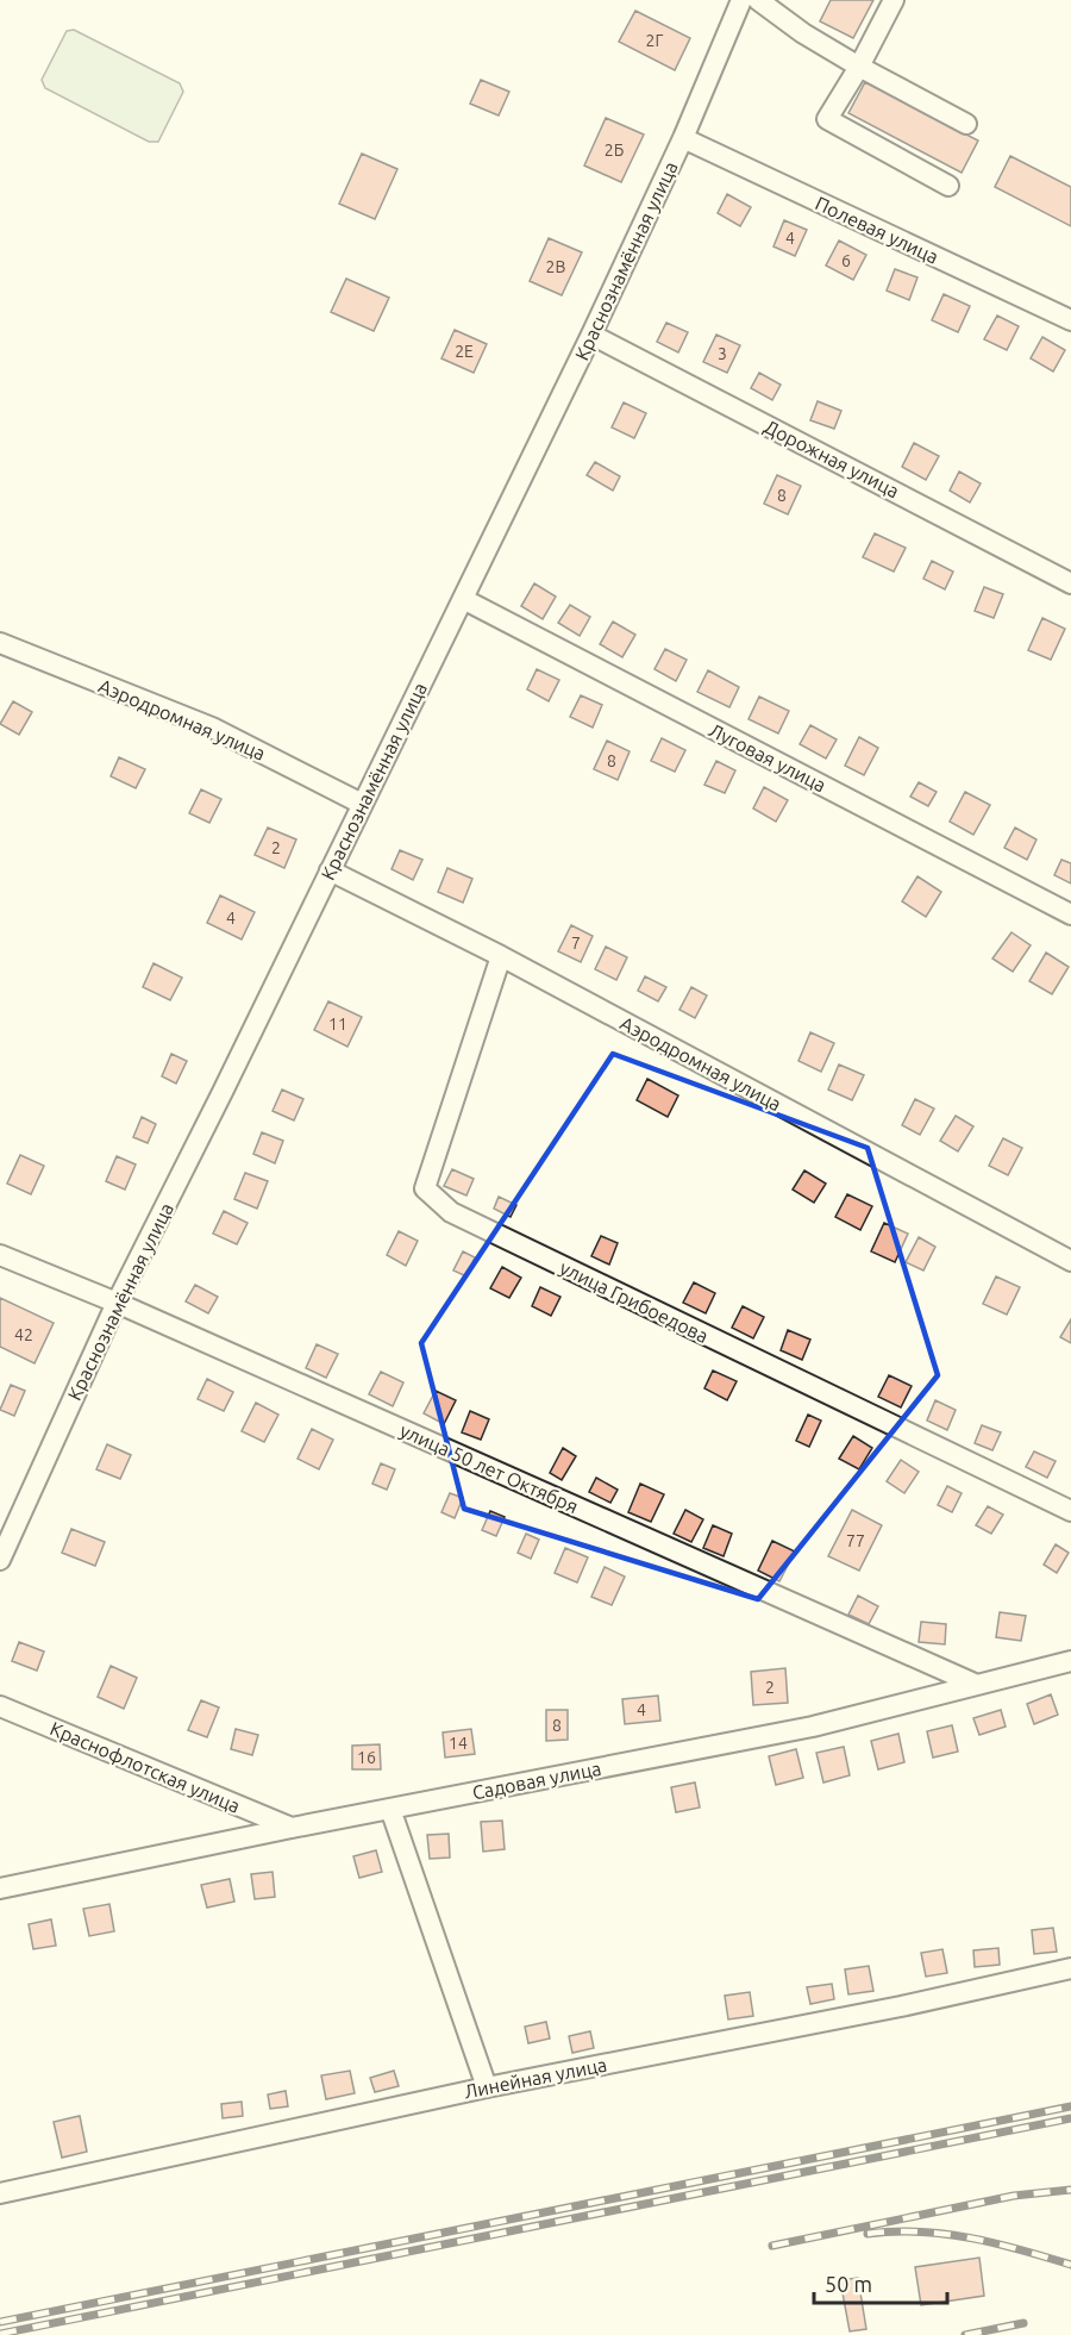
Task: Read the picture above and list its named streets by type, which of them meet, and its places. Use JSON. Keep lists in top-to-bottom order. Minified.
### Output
{"streets":{"street":["Полевая улица","Краснознамённая улица","Дорожная улица","Аэродромная улица","Луговая улица","улица Грибоедова","улица 50 лет Октября","Краснофлотская улица","Садовая улица","Линейная улица"]},"crossings":[["Полевая улица","Краснознамённая улица"],["Краснознамённая улица","Дорожная улица"],["Краснознамённая улица","Аэродромная улица"],["Краснознамённая улица","Луговая улица"],["Краснознамённая улица","улица 50 лет Октября"],["Аэродромная улица","улица Грибоедова"],["улица 50 лет Октября","Садовая улица"],["Краснофлотская улица","Садовая улица"]],"house_numbers":["2Г","2Б","4","6","2В","2Е","3","8","8","2","4","7","11","42","77","2","4","8","14","16"],"scale_bar":"50 m"}
